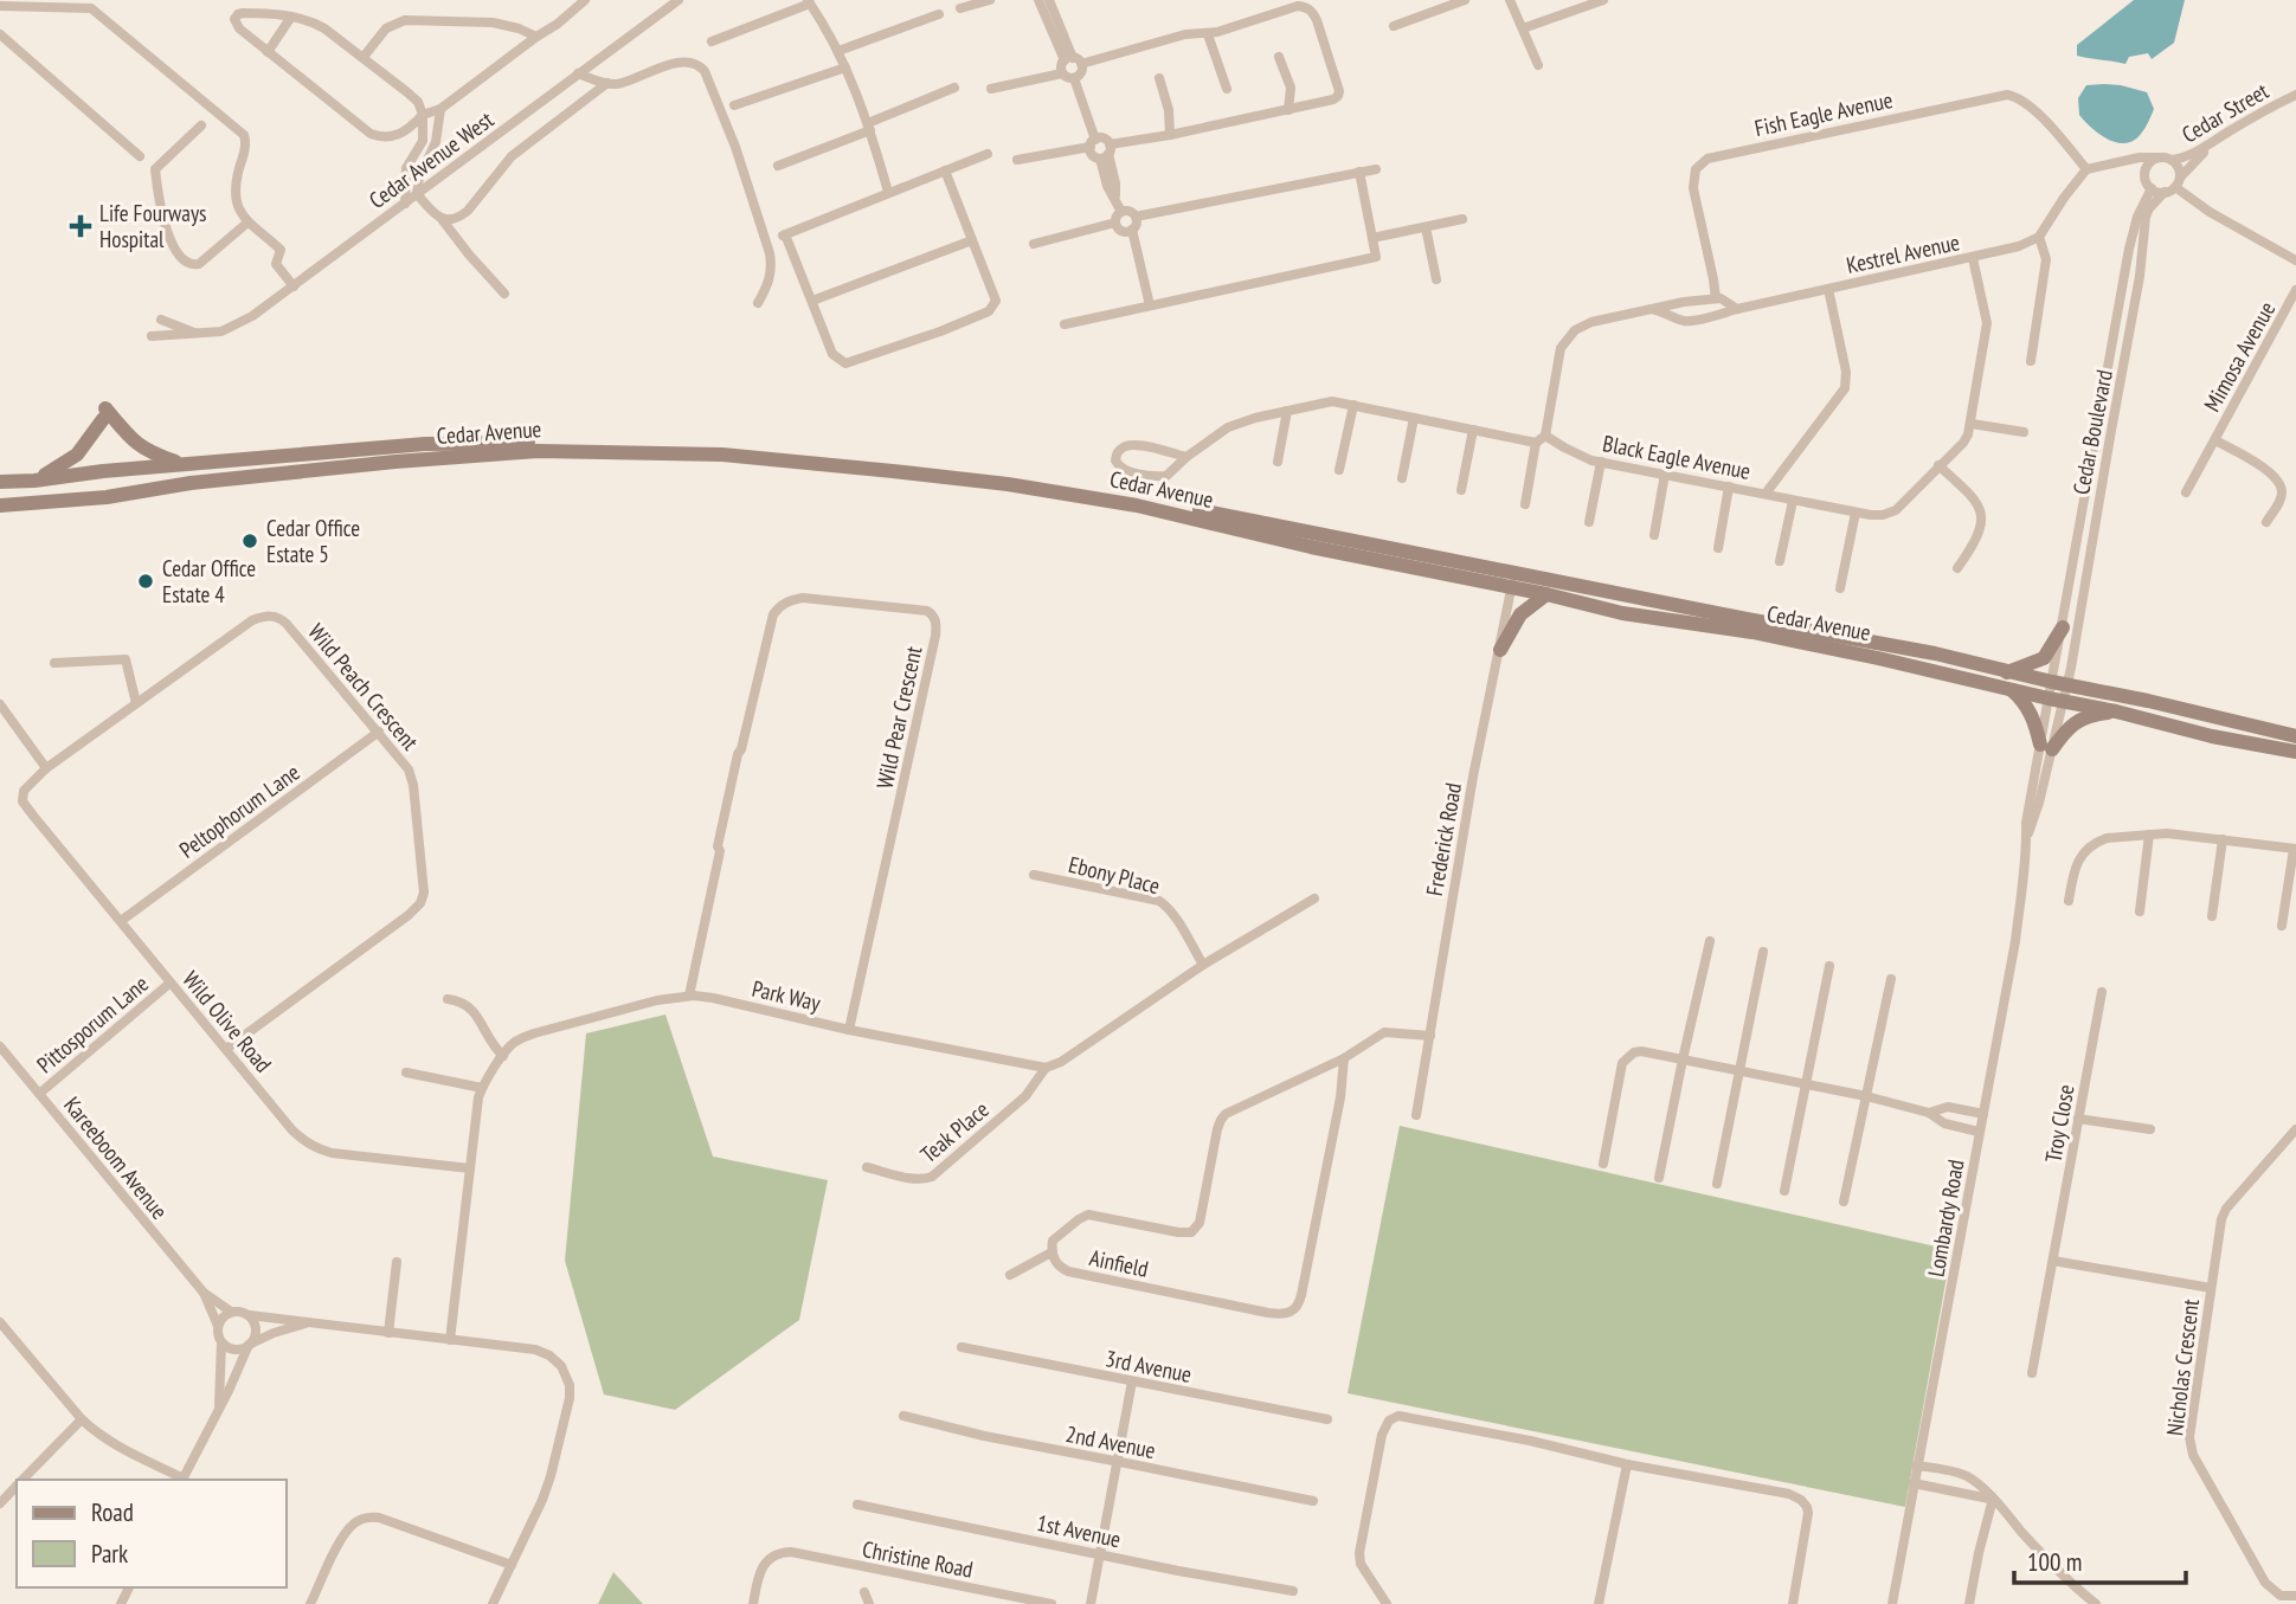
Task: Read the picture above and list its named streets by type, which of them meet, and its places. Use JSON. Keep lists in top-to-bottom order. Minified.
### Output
{"streets":{"main road":["Cedar Avenue"],"street":["Cedar Street","Fish Eagle Avenue","Cedar Avenue West","Kestrel Avenue","Mimosa Avenue","Cedar Boulevard","Black Eagle Avenue","Wild Peach Crescent","Wild Pear Crescent","Peltophorum Lane","Frederick Road","Ebony Place","Park Way","Wild Olive Road","Pittosporum Lane","Troy Close","Teak Place","Kareeboom Avenue","Lombardy Road","Ainfield","3rd Avenue","Nicholas Crescent","2nd Avenue","1st Avenue","Christine Road"]},"crossings":[["Cedar Street","Cedar Boulevard"],["Fish Eagle Avenue","Kestrel Avenue"],["Kestrel Avenue","Black Eagle Avenue"],["Cedar Avenue","Cedar Boulevard"],["Cedar Avenue","Frederick Road"],["Cedar Avenue","Lombardy Road"],["Cedar Boulevard","Lombardy Road"],["Wild Peach Crescent","Peltophorum Lane"],["Wild Peach Crescent","Wild Olive Road"],["Wild Pear Crescent","Park Way"],["Peltophorum Lane","Wild Olive Road"],["Frederick Road","Ainfield"],["Park Way","Wild Olive Road"],["Park Way","Teak Place"],["Wild Olive Road","Pittosporum Lane"],["Pittosporum Lane","Kareeboom Avenue"]],"places":{"health":["Life Fourways Hospital"],"other":["Cedar Office Estate 5","Cedar Office Estate 4"]},"legend":["Road","Park"],"scale_bar":"100 m"}
